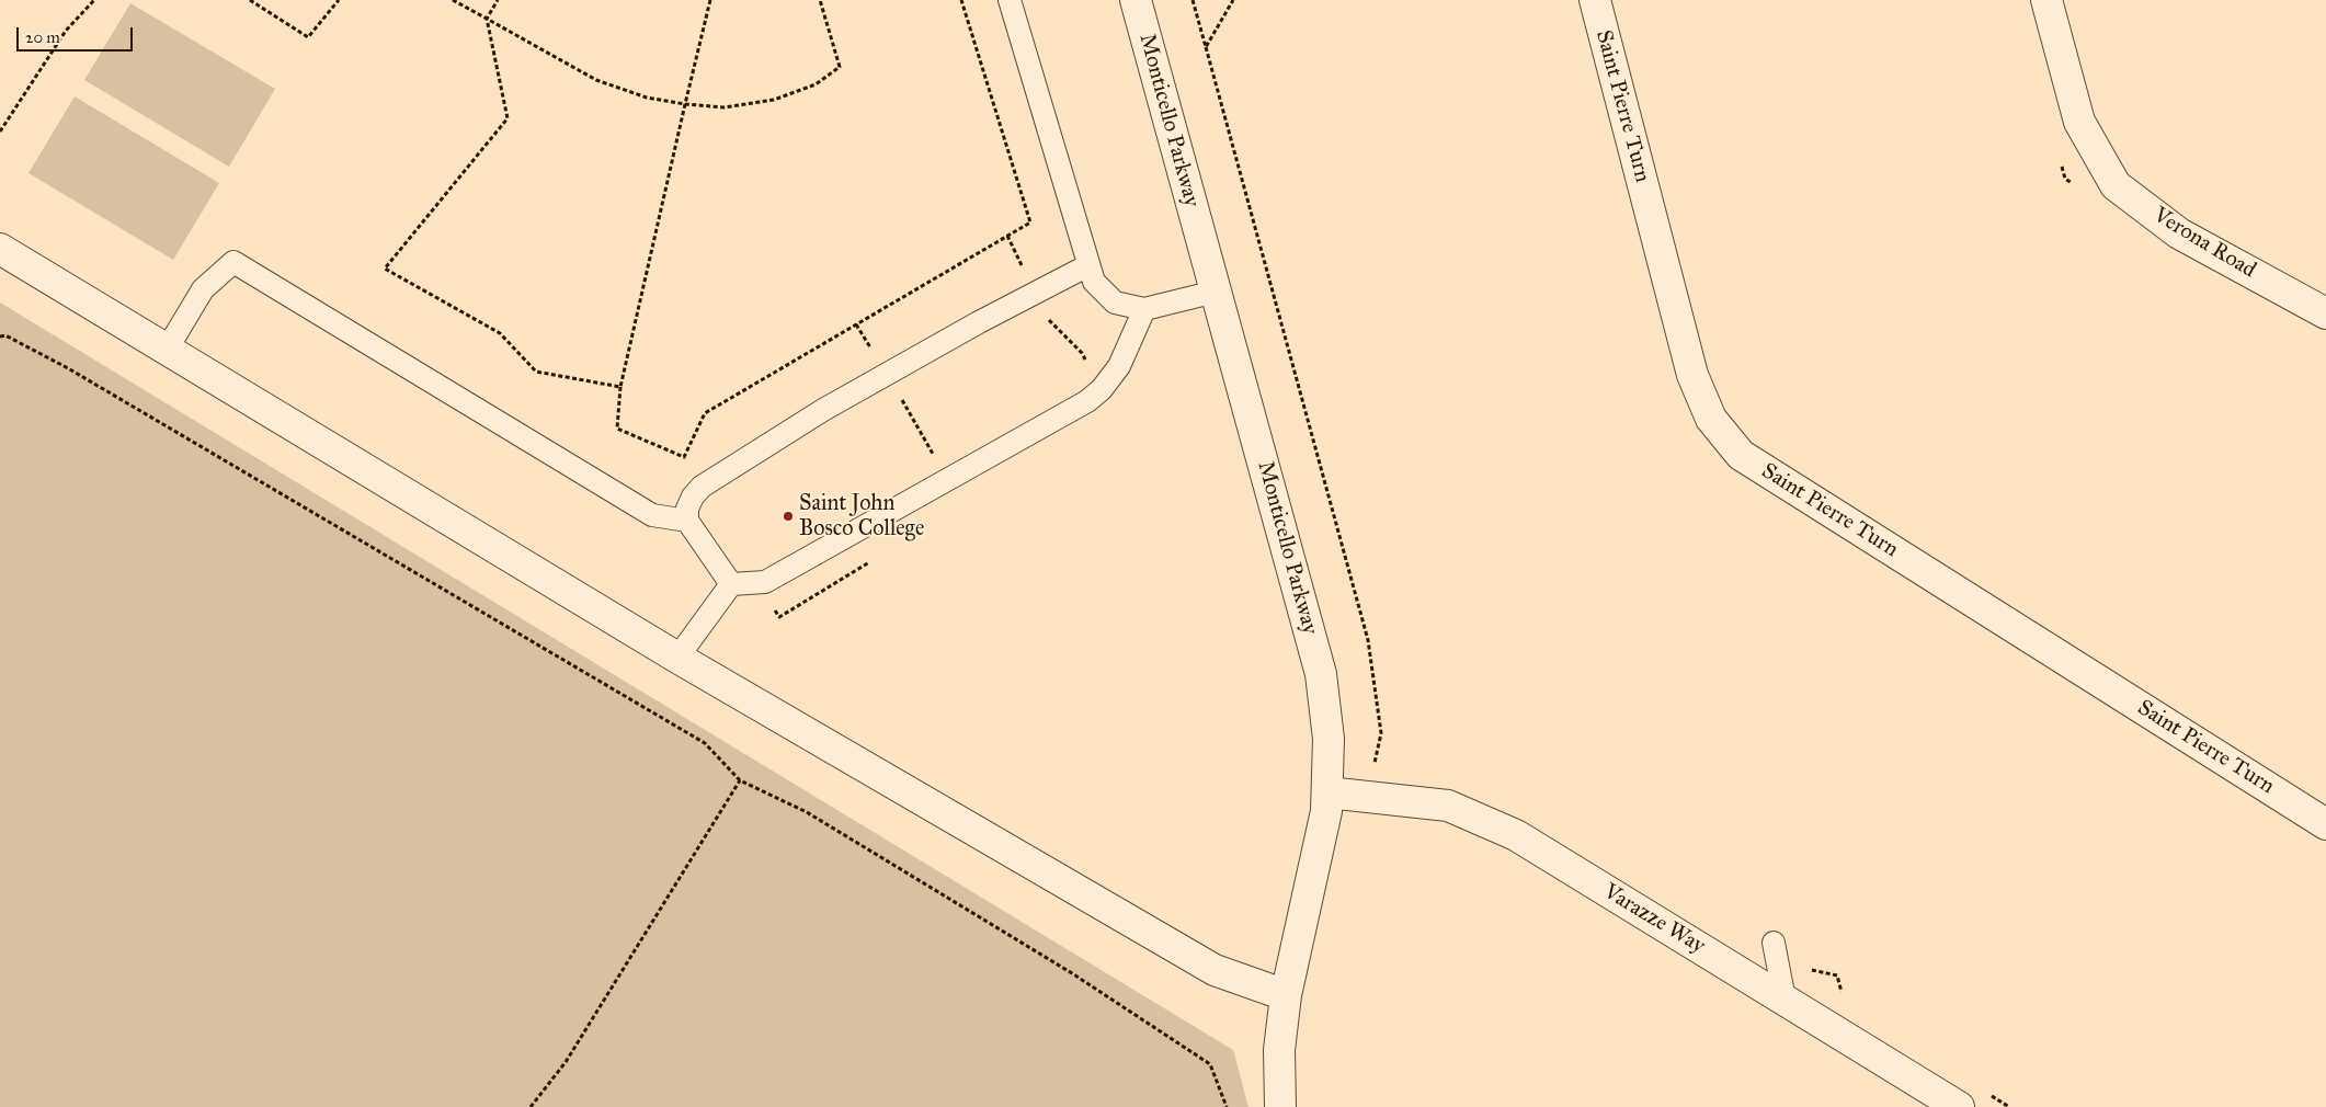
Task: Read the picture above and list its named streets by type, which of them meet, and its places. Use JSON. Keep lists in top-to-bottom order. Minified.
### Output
{"streets":{"street":["Saint Pierre Turn","Monticello Parkway","Verona Road","Varazze Way"]},"crossings":[["Monticello Parkway","Varazze Way"]],"places":["Saint John Bosco College"],"scale_bar":"20 m"}
